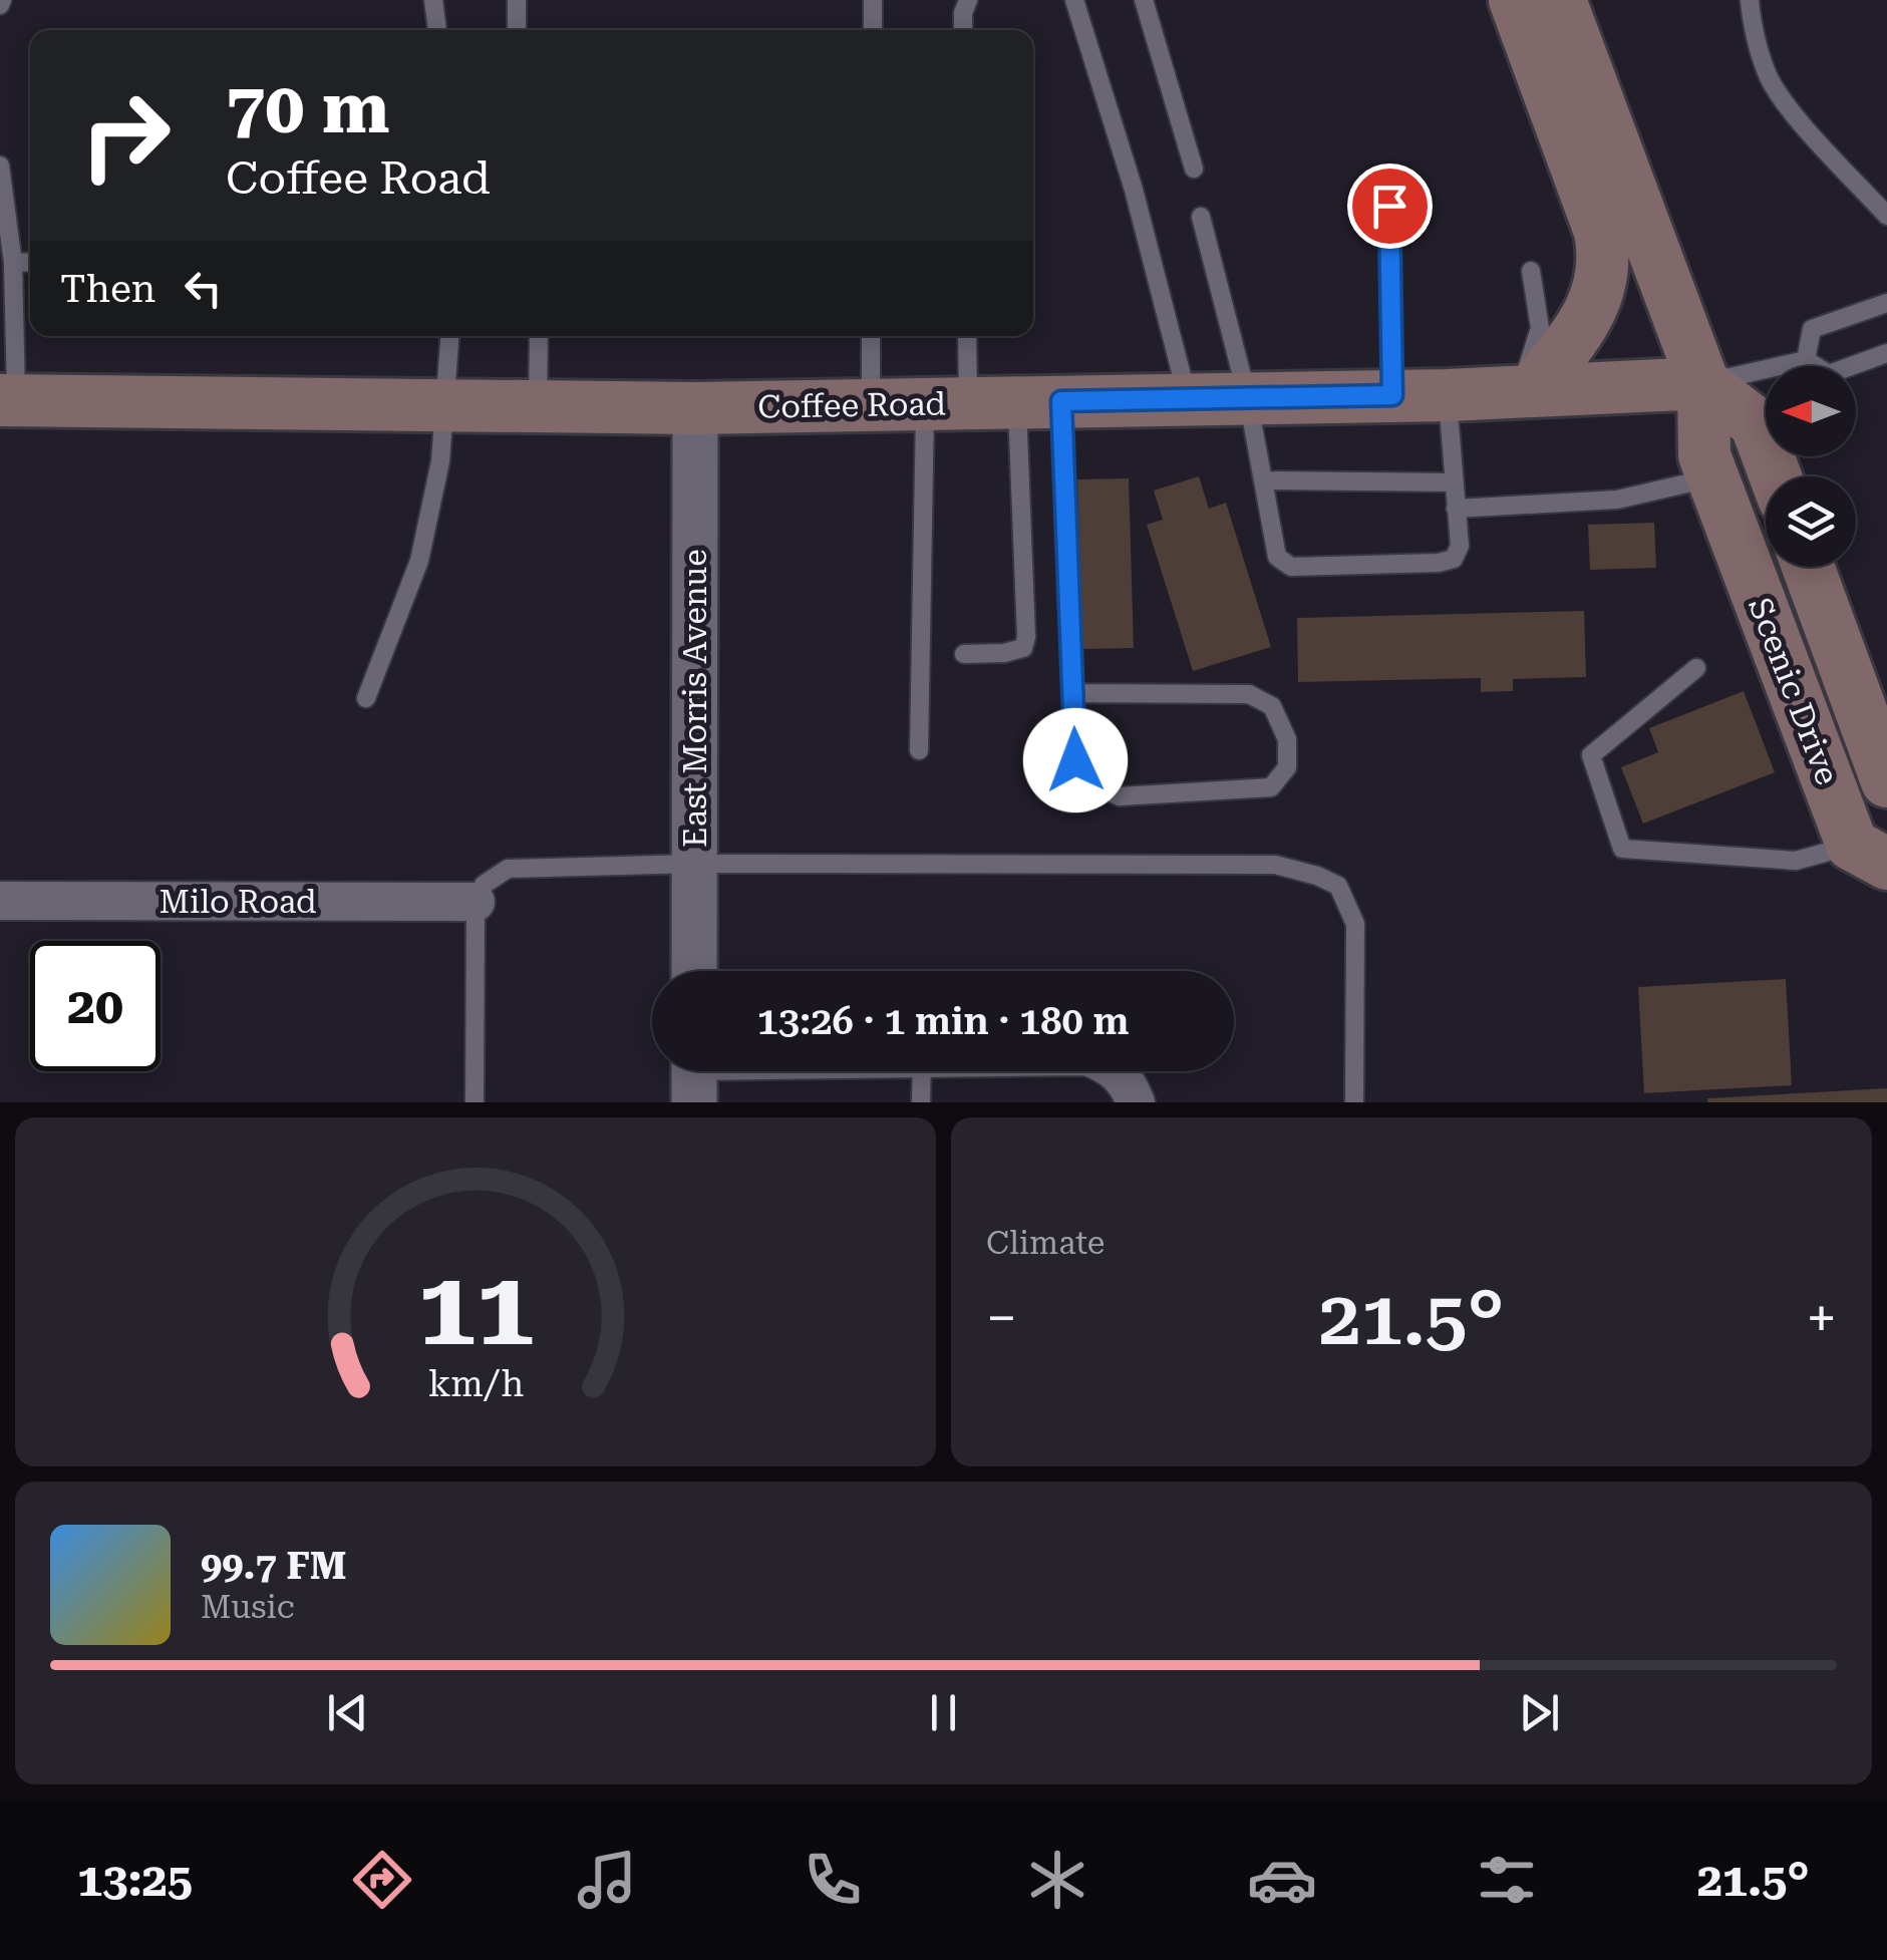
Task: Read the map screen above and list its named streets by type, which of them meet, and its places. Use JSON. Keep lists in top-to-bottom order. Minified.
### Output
{"streets":{"main road":["Coffee Road","Scenic Drive"],"street":["East Morris Avenue","Milo Road"]},"crossings":[["Coffee Road","Scenic Drive"],["Coffee Road","East Morris Avenue"]],"north":"left","page":{"turn":["70 m","Coffee Road"],"then":"Then","limit":"20","trip":"13:26 · 1 min · 180 m","tile":"Climate","heat":["−","21.5°","+"],"song":["99.7 FM","Music"],"tabs":["13:25","21.5°"],"gauge":["11","km/h"]}}
